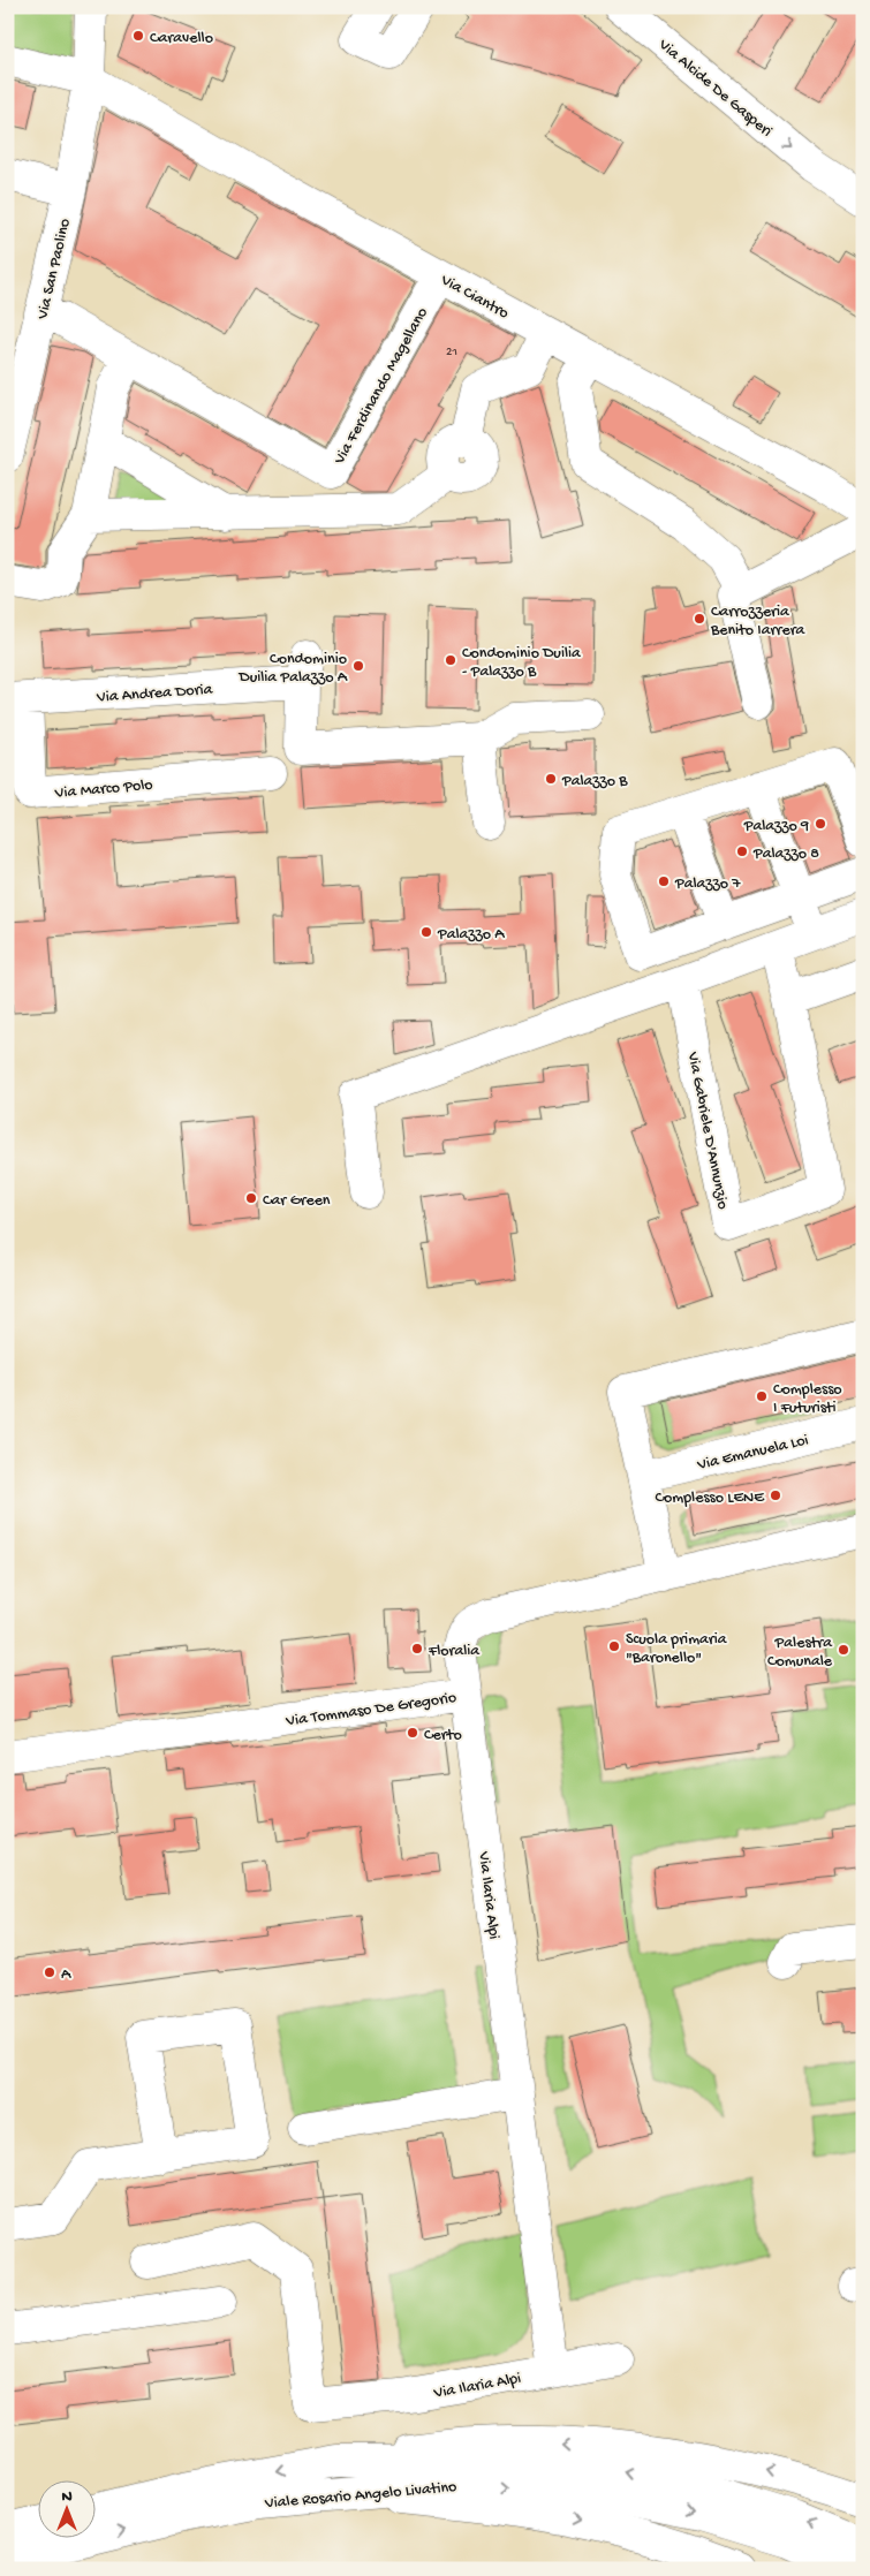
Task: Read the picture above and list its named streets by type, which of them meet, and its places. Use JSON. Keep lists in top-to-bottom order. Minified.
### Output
{"streets":{"street":["Via Alcide De Gasperi","Via San Paolino","Via Ciantro","Via Ferdinando Magellano","Via Andrea Doria","Via Marco Polo","Via Gabriele D'Annunzio","Via Emanuela Loi","Via Tommaso De Gregorio","Via Ilaria Alpi","Viale Rosario Angelo Livatino"]},"crossings":[["Via San Paolino","Via Ciantro"],["Via San Paolino","Via Ferdinando Magellano"],["Via Ciantro","Via Ferdinando Magellano"],["Via Andrea Doria","Via Marco Polo"],["Via Tommaso De Gregorio","Via Ilaria Alpi"]],"one_way":["Via Alcide De Gasperi"],"places":["Caravello","Carrozzeria Benito Iarrera","Condominio Duilia - Palazzo B","Condominio Duilia Palazzo A","Palazzo B","Palazzo 9","Palazzo 8","Palazzo 7","Palazzo A","Car Green","Complesso I Futuristi","Complesso LENE","Scuola primaria \"Baronello\"","Floralia","Palestra Comunale","Certo","A"],"house_numbers":["21"],"north":"top"}
